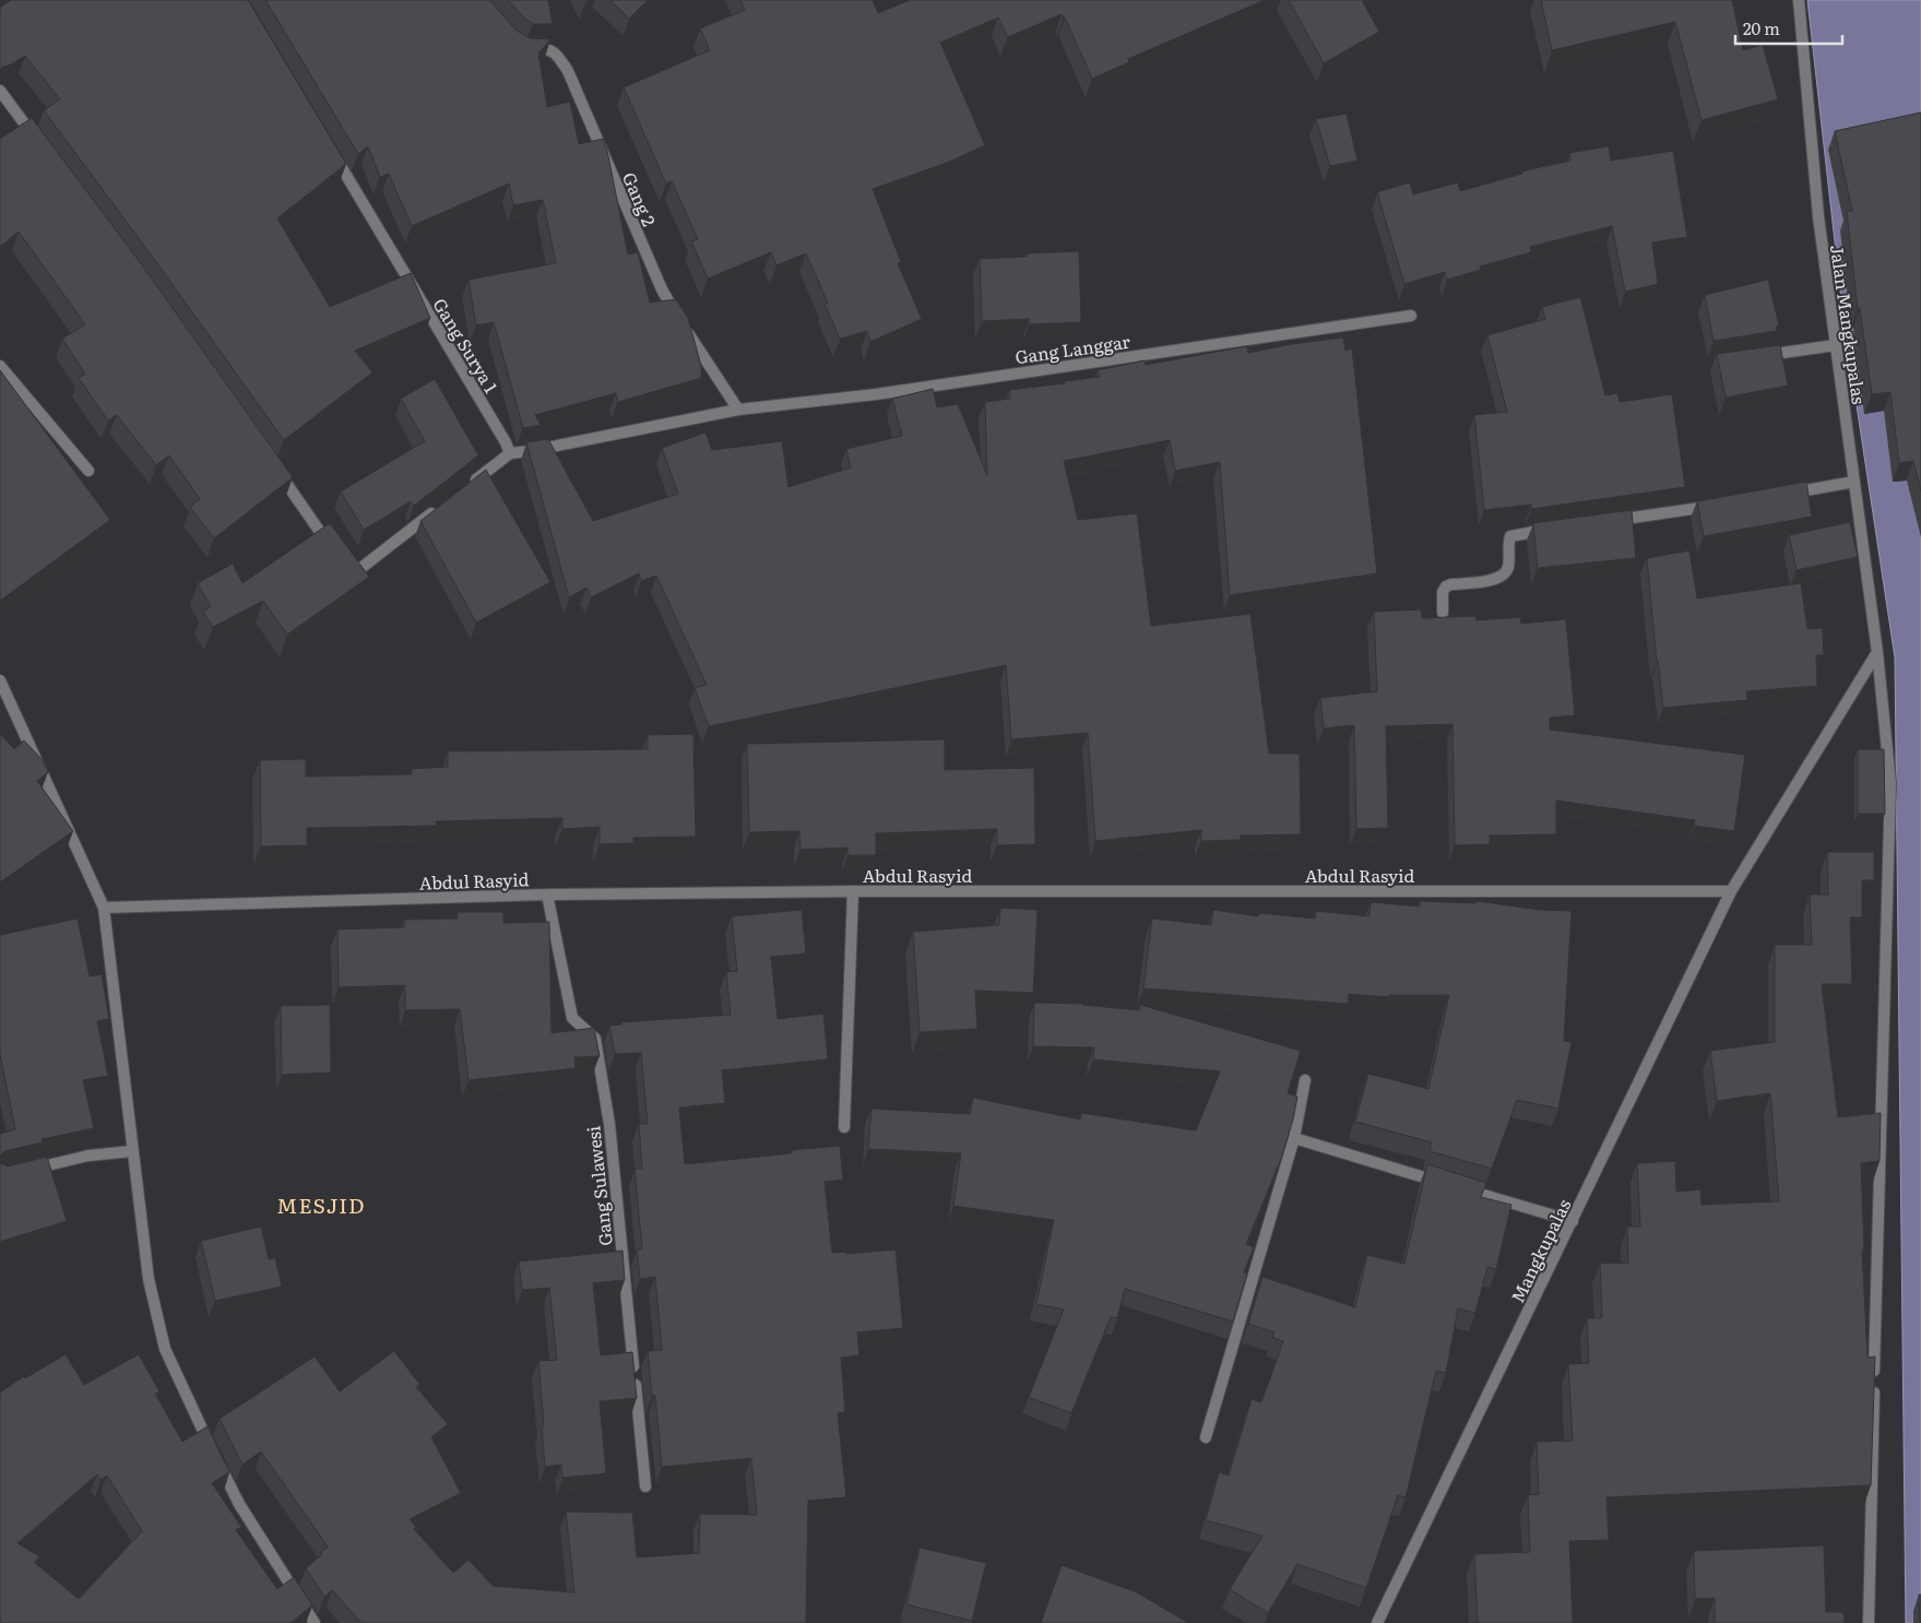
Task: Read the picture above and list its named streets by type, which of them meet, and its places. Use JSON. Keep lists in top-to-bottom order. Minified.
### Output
{"streets":{"street":["Gang 2","Jalan Mangkupalas","Gang Surya 1","Gang Langgar","Abdul Rasyid","Gang Sulawesi","Mangkupalas"]},"crossings":[["Gang 2","Gang Langgar"],["Jalan Mangkupalas","Mangkupalas"],["Abdul Rasyid","Gang Sulawesi"],["Abdul Rasyid","Mangkupalas"]],"districts":["MESJID"],"scale_bar":"20 m"}
